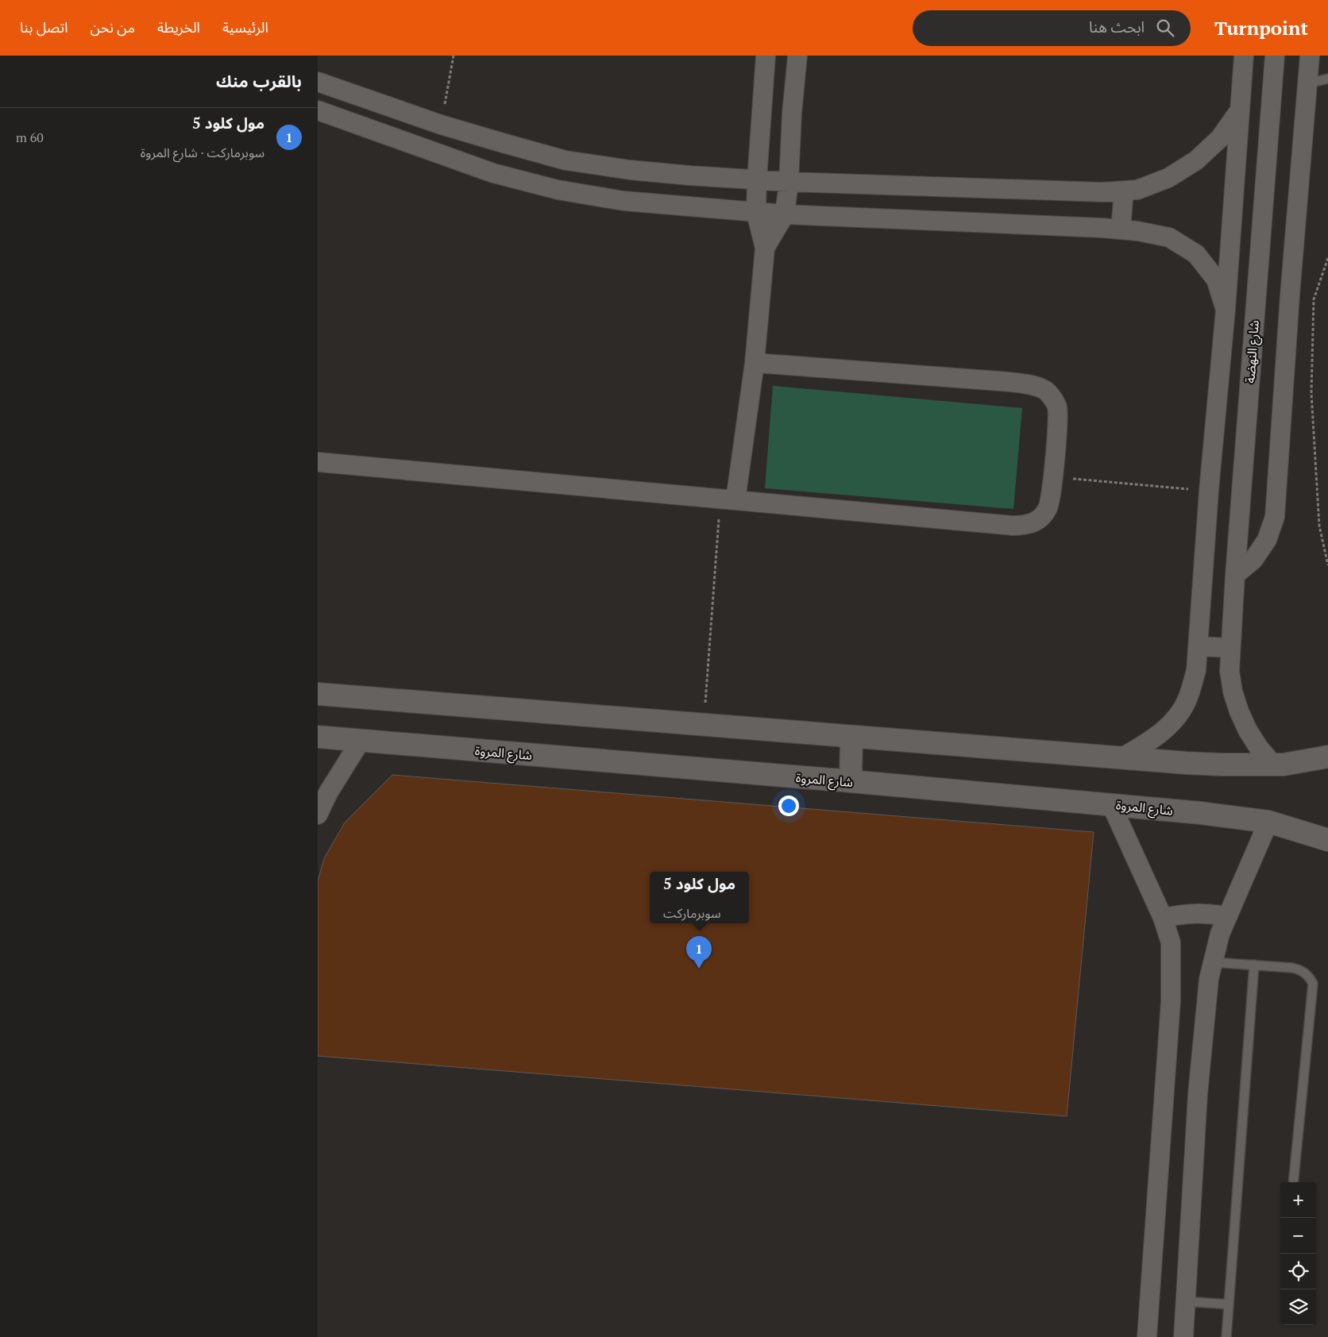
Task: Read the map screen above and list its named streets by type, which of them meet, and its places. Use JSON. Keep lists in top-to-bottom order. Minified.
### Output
{"streets":{"street":["شارع النهضة","شارع المروة"]},"page":{"header":"Turnpoint","search":"ابحث هنا","nav":["الرئيسية","الخريطة","من نحن","اتصل بنا"],"heading":"بالقرب منك","list":[{"mark":"1","name":"مول كلود 5","note":"سوبرماركت · شارع المروة","value":"60 m"}],"popup":["مول كلود 5","سوبرماركت"],"pins":"1","map_buttons":["+","−"]}}
